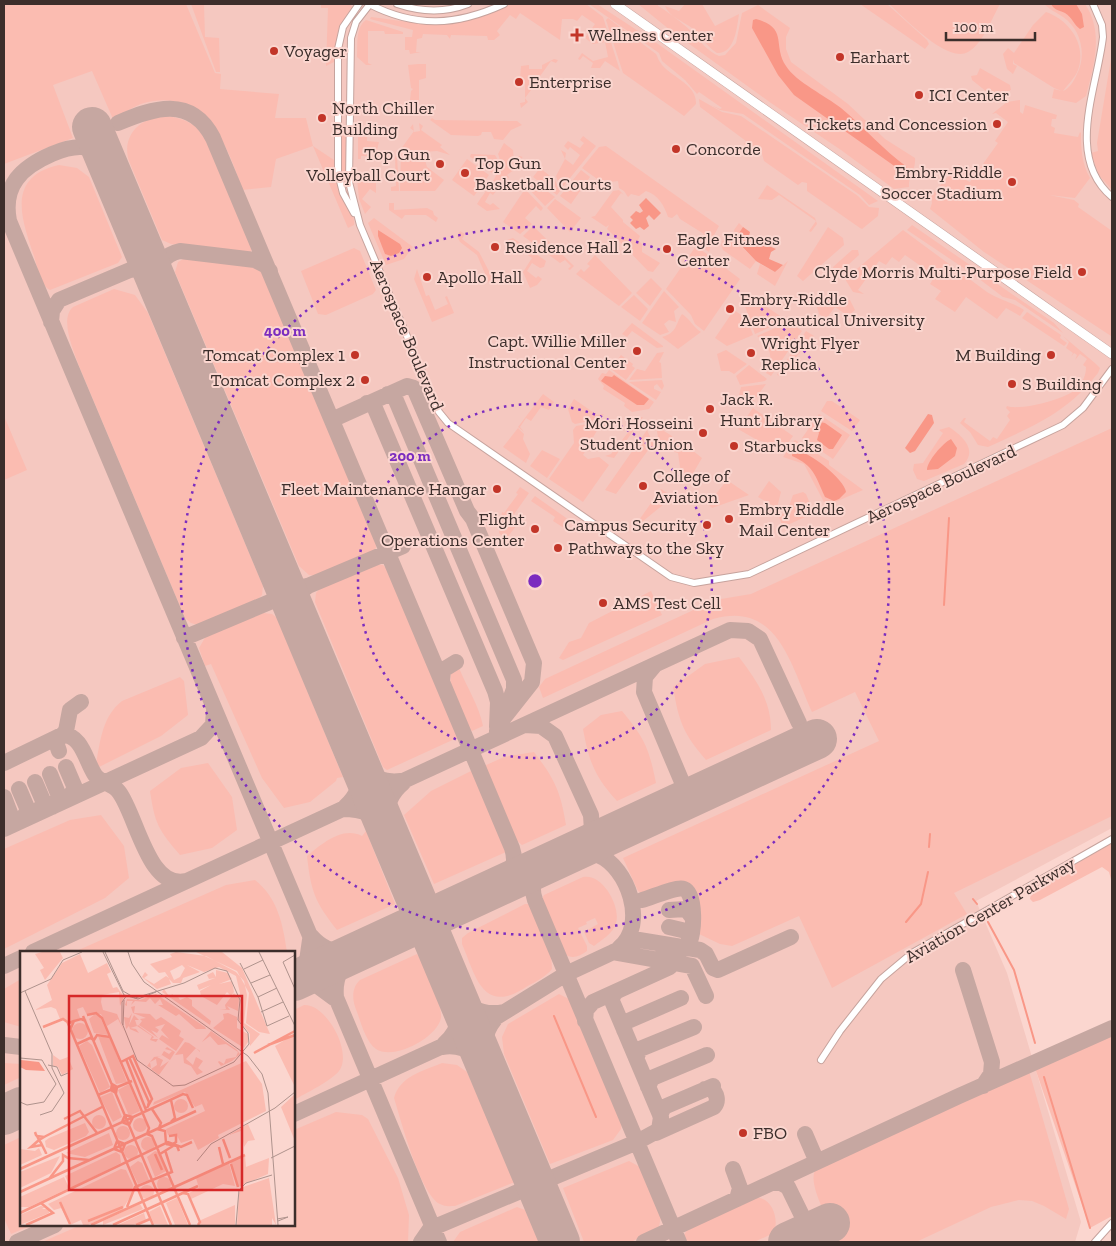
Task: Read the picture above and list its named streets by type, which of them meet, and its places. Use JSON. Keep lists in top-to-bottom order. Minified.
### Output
{"streets":{"street":["Aerospace Boulevard","Aviation Center Parkway"]},"places":{"health":["Wellness Center"],"other":["Voyager","Earhart","Enterprise","ICI Center","North Chiller Building","Tickets and Concession","Concorde","Top Gun Volleyball Court","Top Gun Basketball Courts","Embry-Riddle Soccer Stadium","Residence Hall 2","Eagle Fitness Center","Clyde Morris Multi-Purpose Field","Apollo Hall","Embry-Riddle Aeronautical University","Capt. Willie Miller Instructional Center","Wright Flyer Replica","Tomcat Complex 1","M Building","Tomcat Complex 2","S Building","Jack R. Hunt Library","Mori Hosseini Student Union","Starbucks","College of Aviation","Fleet Maintenance Hangar","Embry Riddle Mail Center","Campus Security","Flight Operations Center","Pathways to the Sky","AMS Test Cell","FBO"]},"scale_bar":"100 m","rings":["400 m","200 m"]}
